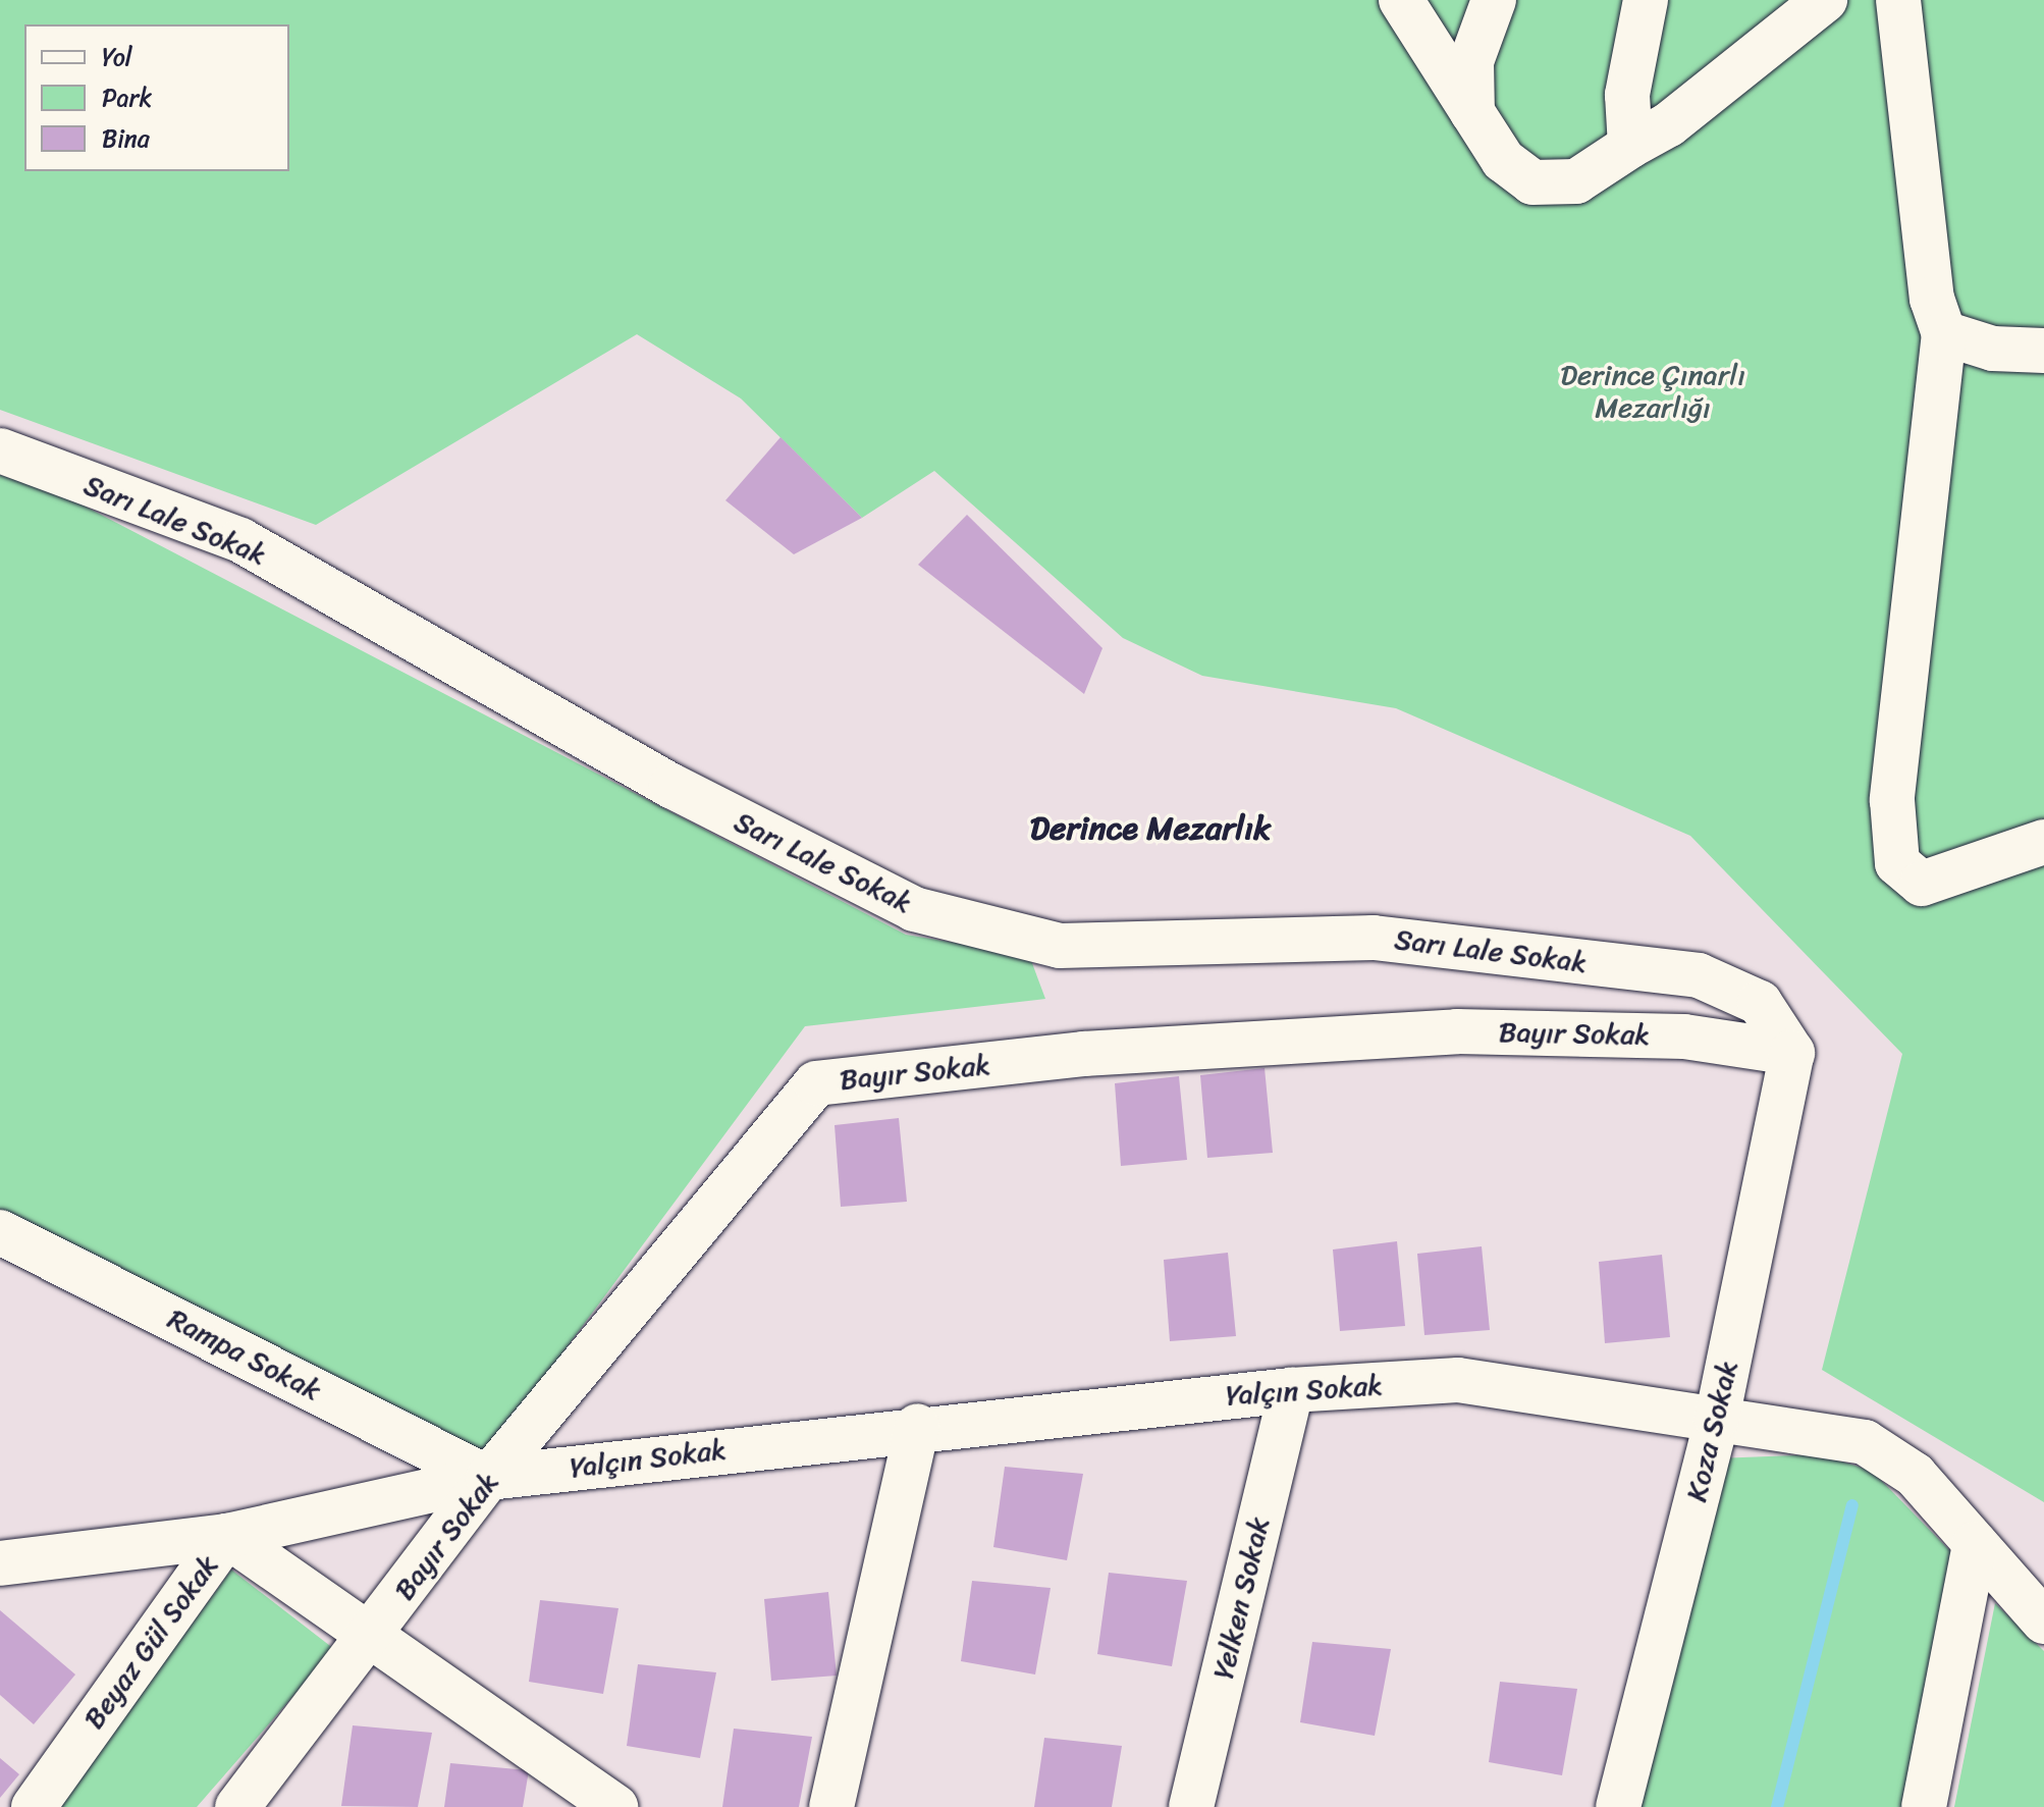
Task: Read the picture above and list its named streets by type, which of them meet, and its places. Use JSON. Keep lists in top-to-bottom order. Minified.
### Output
{"streets":{"street":["Sarı Lale Sokak","Bayır Sokak","Rampa Sokak","Yalçın Sokak","Koza Sokak","Yelken Sokak","Beyaz Gül Sokak"]},"crossings":[["Sarı Lale Sokak","Bayır Sokak"],["Sarı Lale Sokak","Koza Sokak"],["Bayır Sokak","Rampa Sokak"],["Bayır Sokak","Yalçın Sokak"],["Bayır Sokak","Koza Sokak"],["Bayır Sokak","Beyaz Gül Sokak"],["Rampa Sokak","Yalçın Sokak"],["Rampa Sokak","Beyaz Gül Sokak"],["Yalçın Sokak","Koza Sokak"],["Yalçın Sokak","Yelken Sokak"],["Yalçın Sokak","Beyaz Gül Sokak"]],"districts":["Derince Mezarlık"],"parks":["Derince Çınarlı Mezarlığı"],"legend":["Yol","Park","Bina"]}
